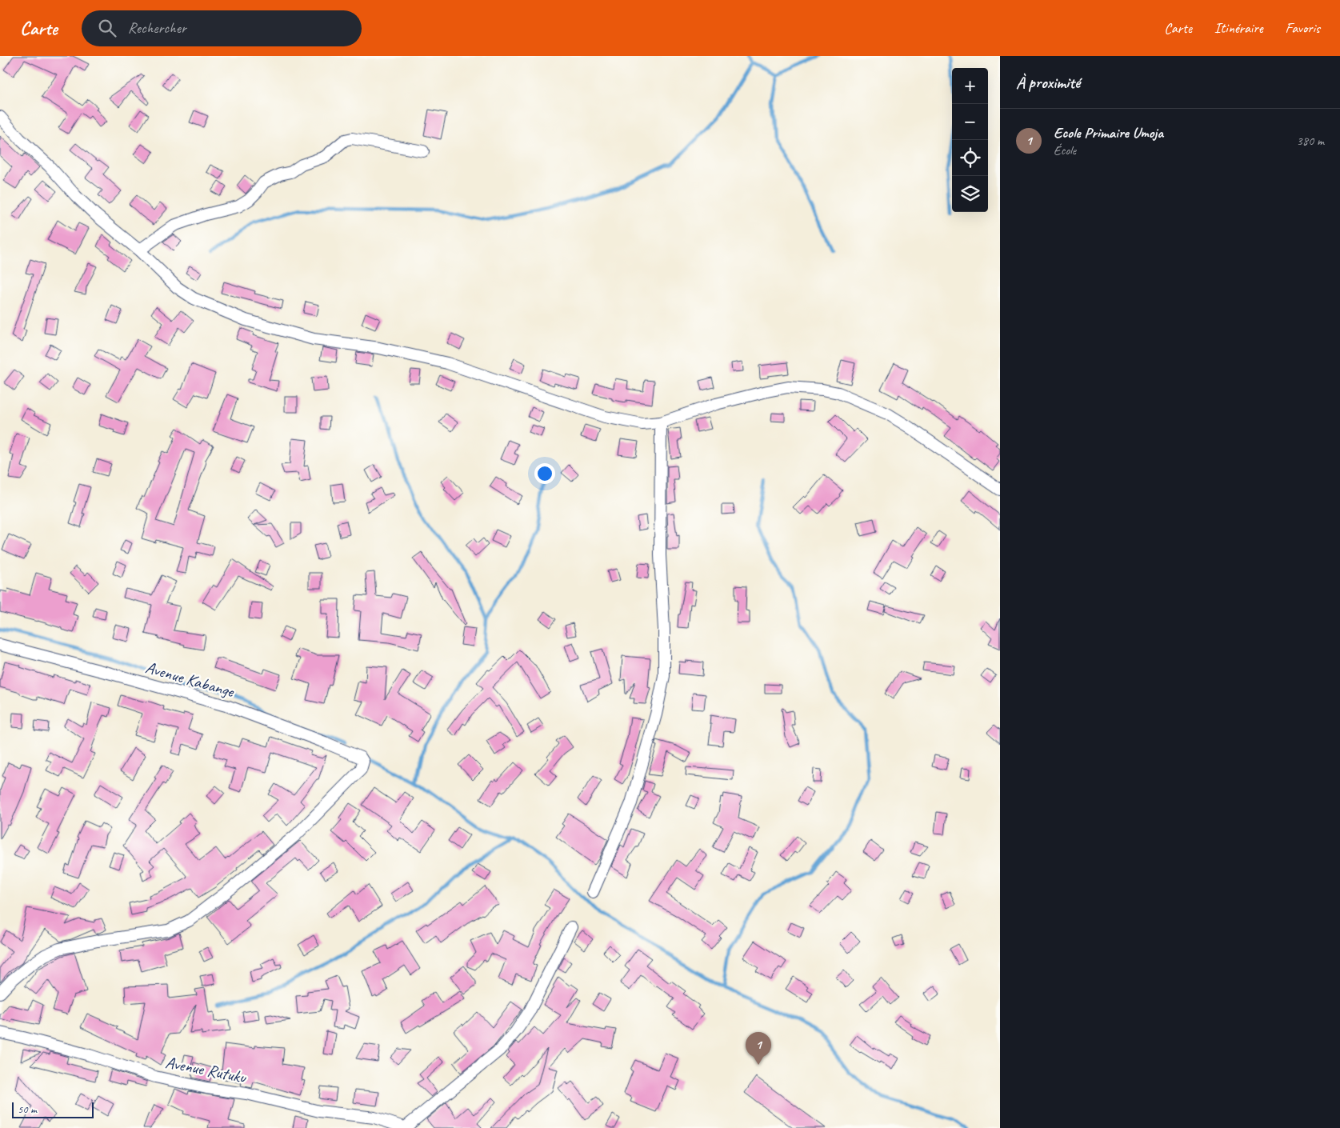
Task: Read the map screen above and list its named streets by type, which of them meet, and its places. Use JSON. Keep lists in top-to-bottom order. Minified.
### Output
{"streets":{"street":["Avenue Kabange","Avenue Rutuku"]},"scale_bar":"50 m","page":{"header":"Carte","search":"Rechercher","nav":["Carte","Itinéraire","Favoris"],"heading":"À proximité","map_buttons":["+","−"],"list":[{"mark":"1","name":"Ecole Primaire Umoja","note":"École","value":"380 m"}],"pins":"1","scale":"50 m"}}
